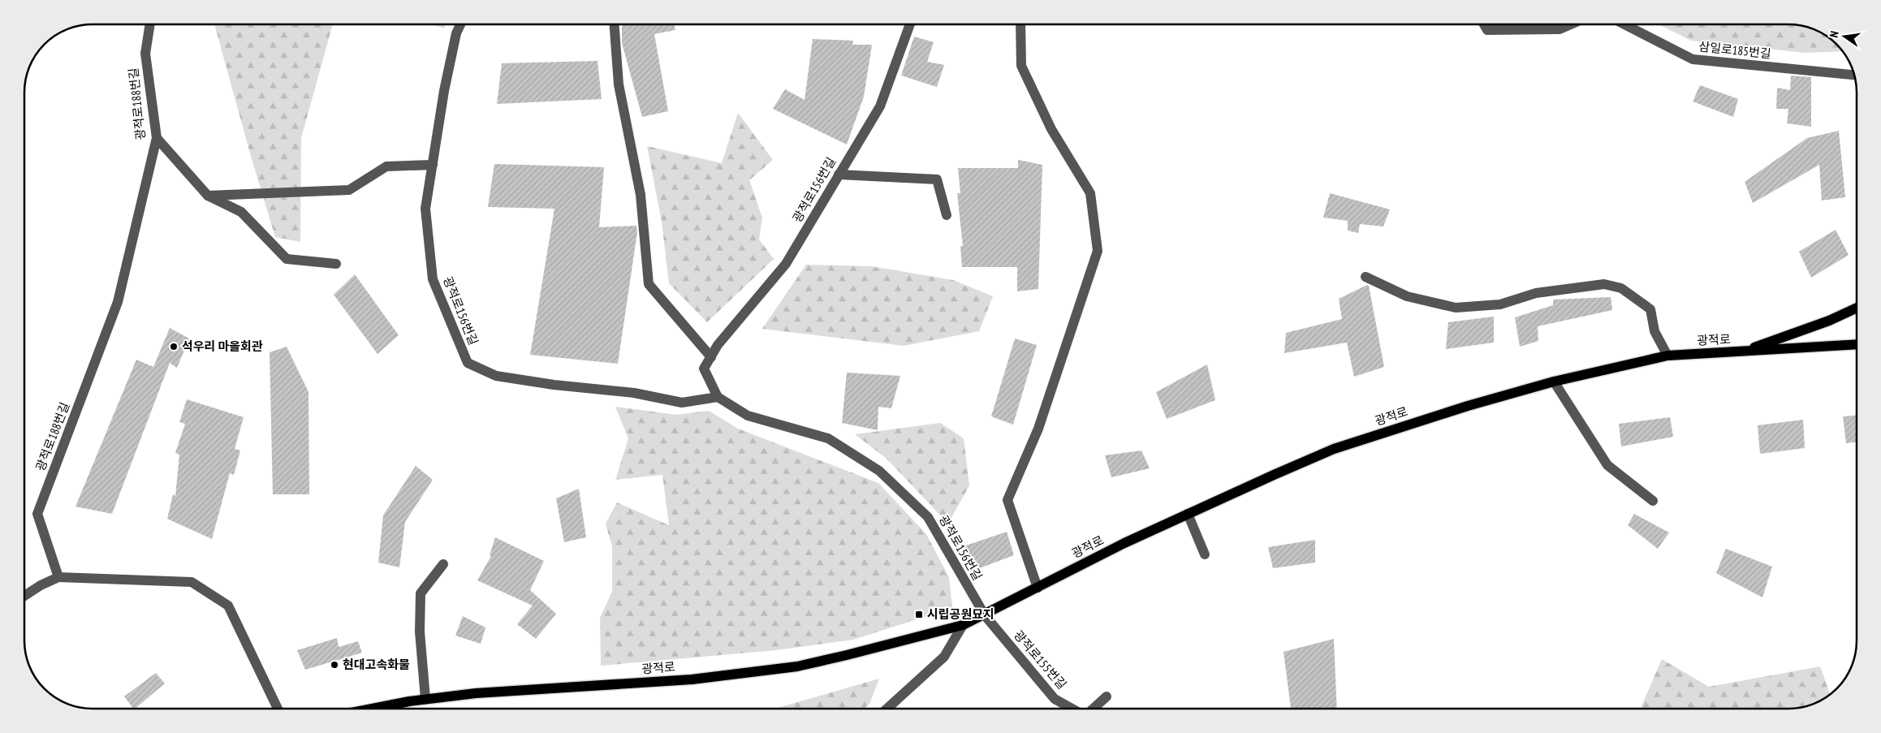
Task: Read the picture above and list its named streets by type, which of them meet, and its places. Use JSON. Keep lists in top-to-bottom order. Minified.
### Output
{"streets":{"main road":["광적로"],"street":["삼일로185번길","광적로188번길","광적로156번길","광적로155번길"]},"crossings":[["광적로156번길","광적로"],["광적로156번길","광적로155번길"],["광적로","광적로155번길"]],"places":{"other":["석우리 마을회관","현대고속화물"],"transit":["시립공원묘지"]},"north":"left"}
